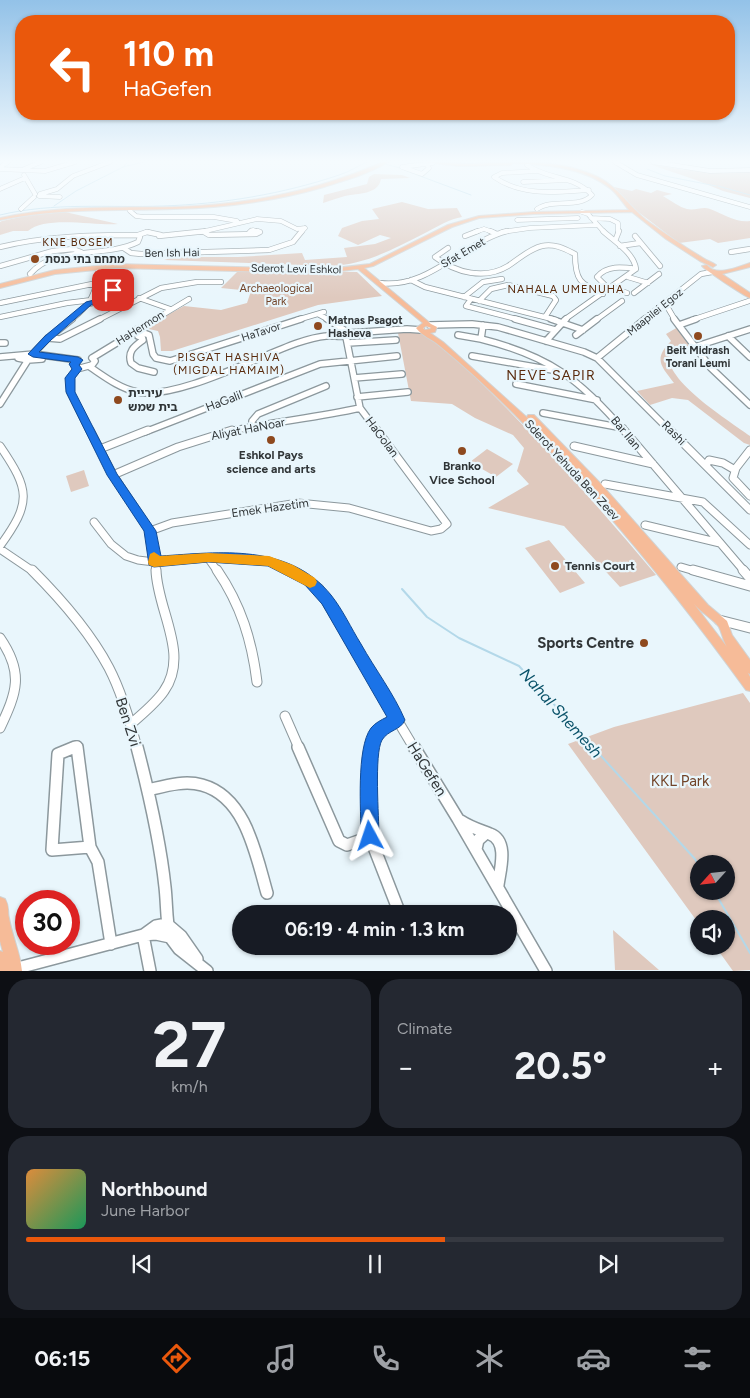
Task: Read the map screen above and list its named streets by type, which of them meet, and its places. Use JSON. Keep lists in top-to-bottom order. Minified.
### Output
{"streets":{"main road":["Sderot Levi Eshkol","Sderot Yehuda Ben Zeev"],"street":["Ben Ish Hai","Sfat Emet","Maapilei Egoz","HaHermon","HaTavor","HaGalil","Aliyat HaNoar","Bar Ilan","Rashi","HaGolan","Emek Hazetim","Ben Zvi","HaGefen"]},"crossings":[["Sfat Emet","Sderot Yehuda Ben Zeev"],["Sderot Levi Eshkol","Sderot Yehuda Ben Zeev"],["Maapilei Egoz","Rashi"],["HaTavor","HaGolan"],["HaGalil","HaGolan"],["Aliyat HaNoar","HaGolan"],["Rashi","Sderot Yehuda Ben Zeev"],["HaGolan","Emek Hazetim"]],"districts":["KNE BOSEM","NAHALA UMENUHA","PISGAT HASHIVA (MIGDAL HAMAIM)","NEVE SAPIR"],"water":["Nahal Shemesh"],"parks":["Archaeological Park","KKL Park"],"places":["מתחם בתי כנסת","Matnas Psagot Hasheva","Beit Midrash Torani Leumi","עיריית בית שמש","Eshkol Pays science and arts","Branko Vice School","Tennis Court","Sports Centre"],"north":"bottom left","page":{"turn":["110 m","HaGefen"],"limit":"30","trip":"06:19 · 4 min · 1.3 km","tile":[["27","km/h"],"Climate"],"heat":["−","20.5°","+"],"song":["Northbound","June Harbor"],"tabs":"06:15"}}
